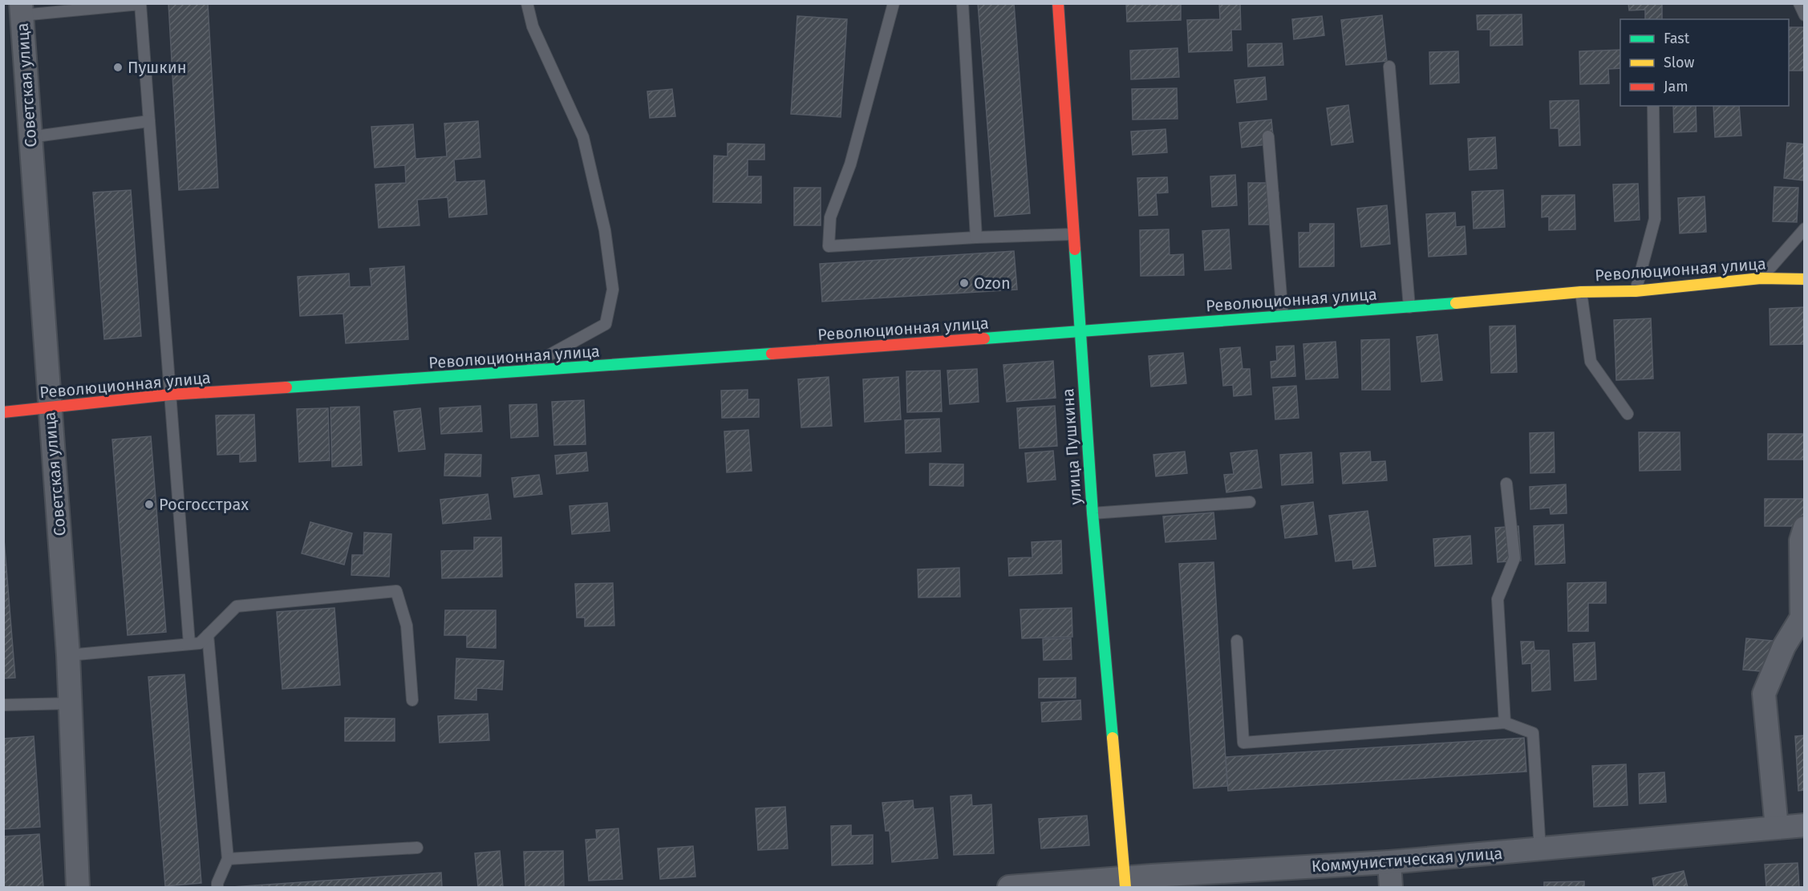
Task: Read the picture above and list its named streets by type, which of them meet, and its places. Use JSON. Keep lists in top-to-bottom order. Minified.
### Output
{"streets":{"street":["Советская улица","Революционная улица","улица Пушкина","Коммунистическая улица"]},"crossings":[["Советская улица","Революционная улица"],["Революционная улица","улица Пушкина"],["улица Пушкина","Коммунистическая улица"]],"places":["Пушкин","Ozon","Росгосстрах"],"legend":["Fast","Slow","Jam"]}
